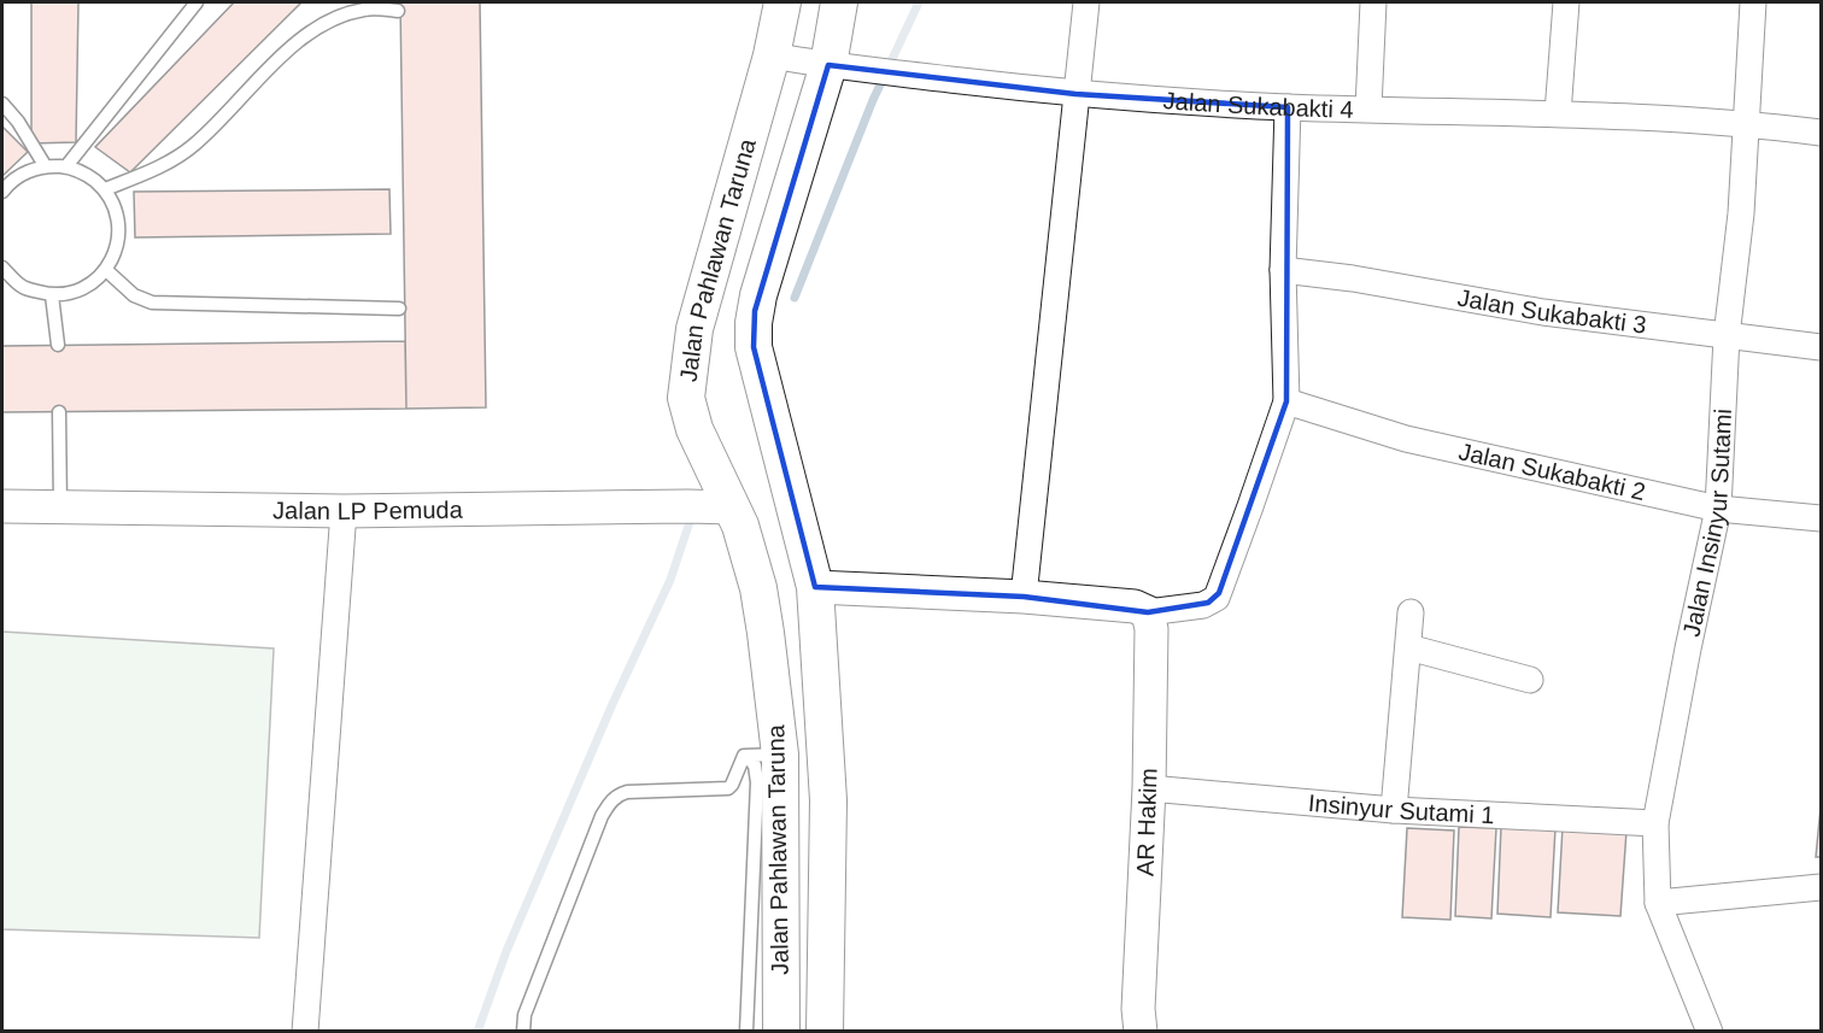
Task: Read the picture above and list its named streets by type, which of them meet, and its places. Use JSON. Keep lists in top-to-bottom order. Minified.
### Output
{"streets":{"main road":["Jalan Pahlawan Taruna"],"street":["Jalan Sukabakti 4","Jalan Sukabakti 3","Jalan Sukabakti 2","Jalan LP Pemuda","Jalan Insinyur Sutami","Insinyur Sutami 1","AR Hakim"]},"crossings":[["Jalan Sukabakti 4","Jalan Pahlawan Taruna"],["Jalan Sukabakti 4","Jalan Insinyur Sutami"],["Jalan Pahlawan Taruna","Jalan LP Pemuda"],["Jalan Sukabakti 3","Jalan Insinyur Sutami"],["Jalan Sukabakti 2","Jalan Insinyur Sutami"],["Jalan Insinyur Sutami","Insinyur Sutami 1"],["Insinyur Sutami 1","AR Hakim"]]}
